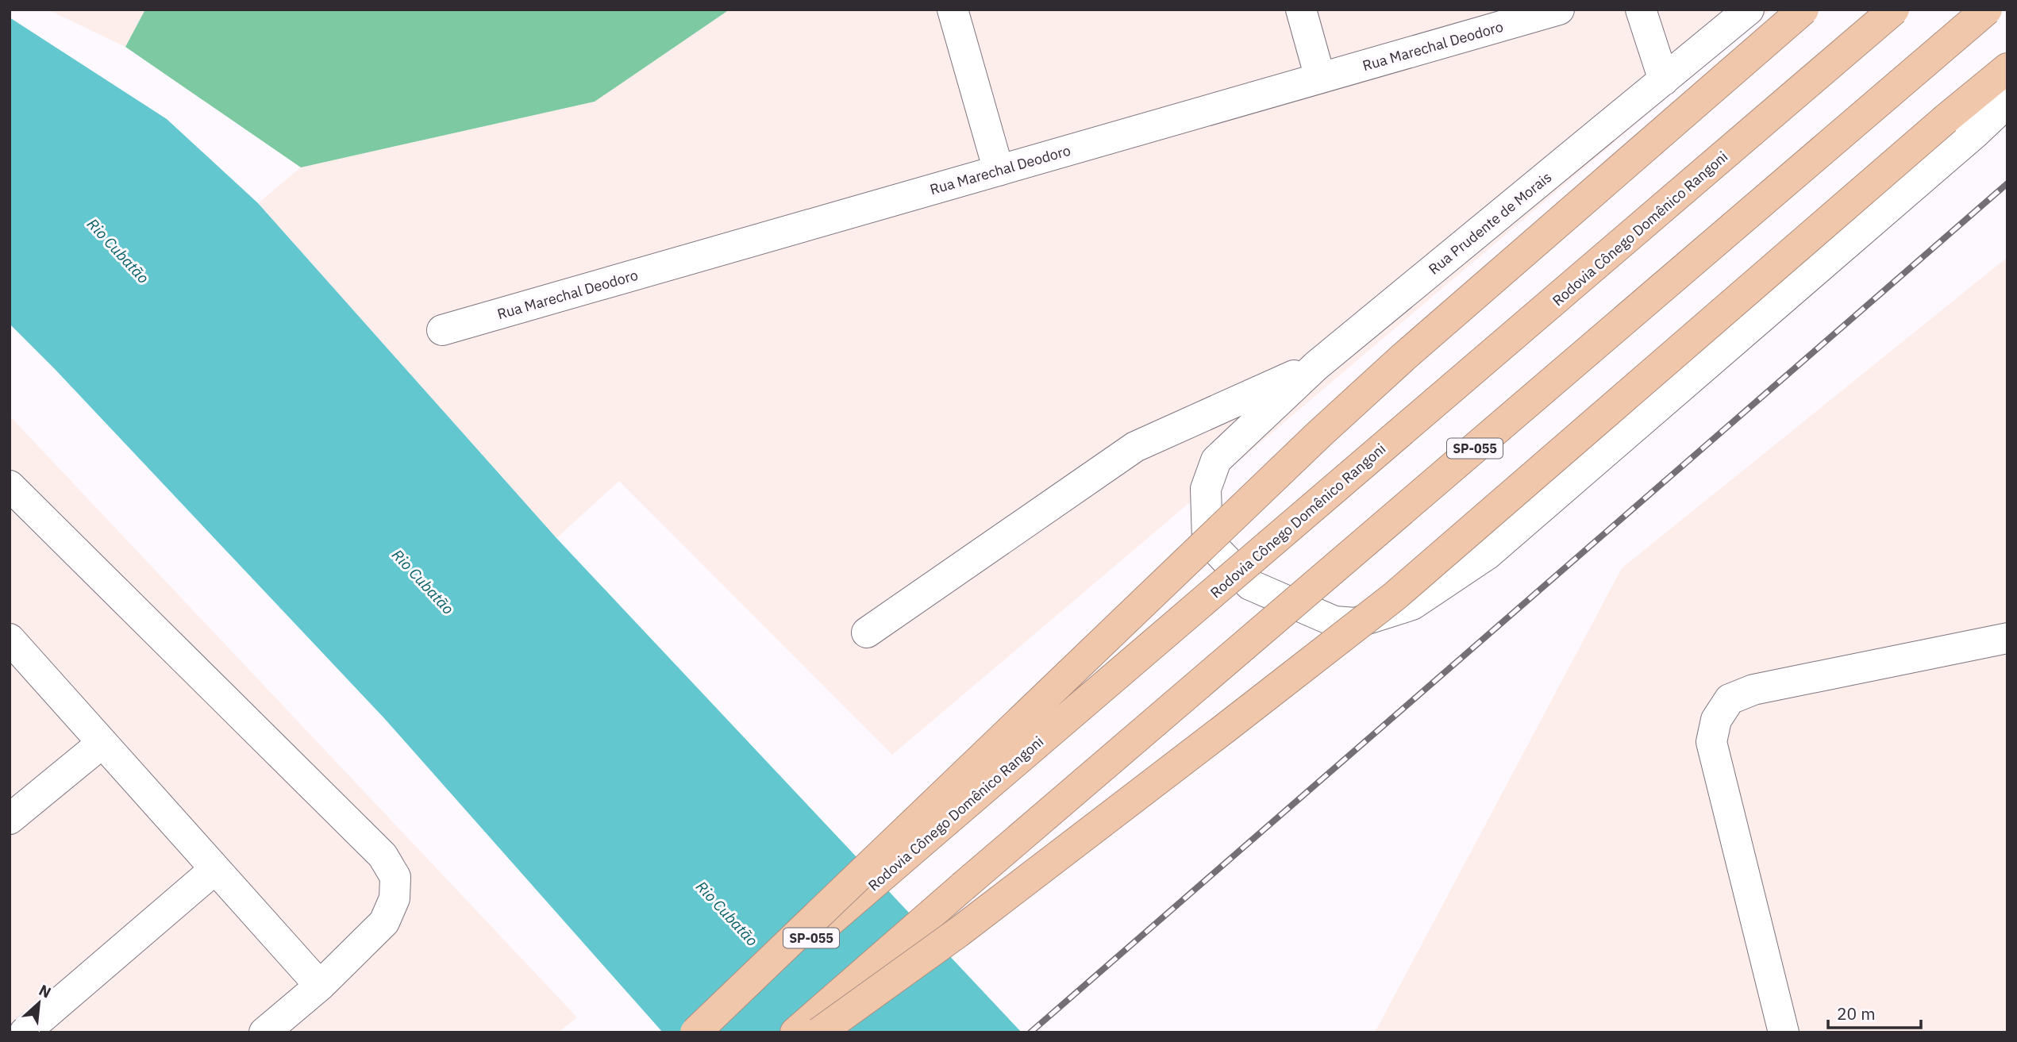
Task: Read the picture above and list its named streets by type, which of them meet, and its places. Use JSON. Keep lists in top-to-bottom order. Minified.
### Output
{"streets":{"highway":["Rodovia Cônego Domênico Rangoni","SP-055"],"street":["Rua Marechal Deodoro","Rua Prudente de Morais"]},"water":["Rio Cubatão"],"scale_bar":"20 m","north":"top right"}
